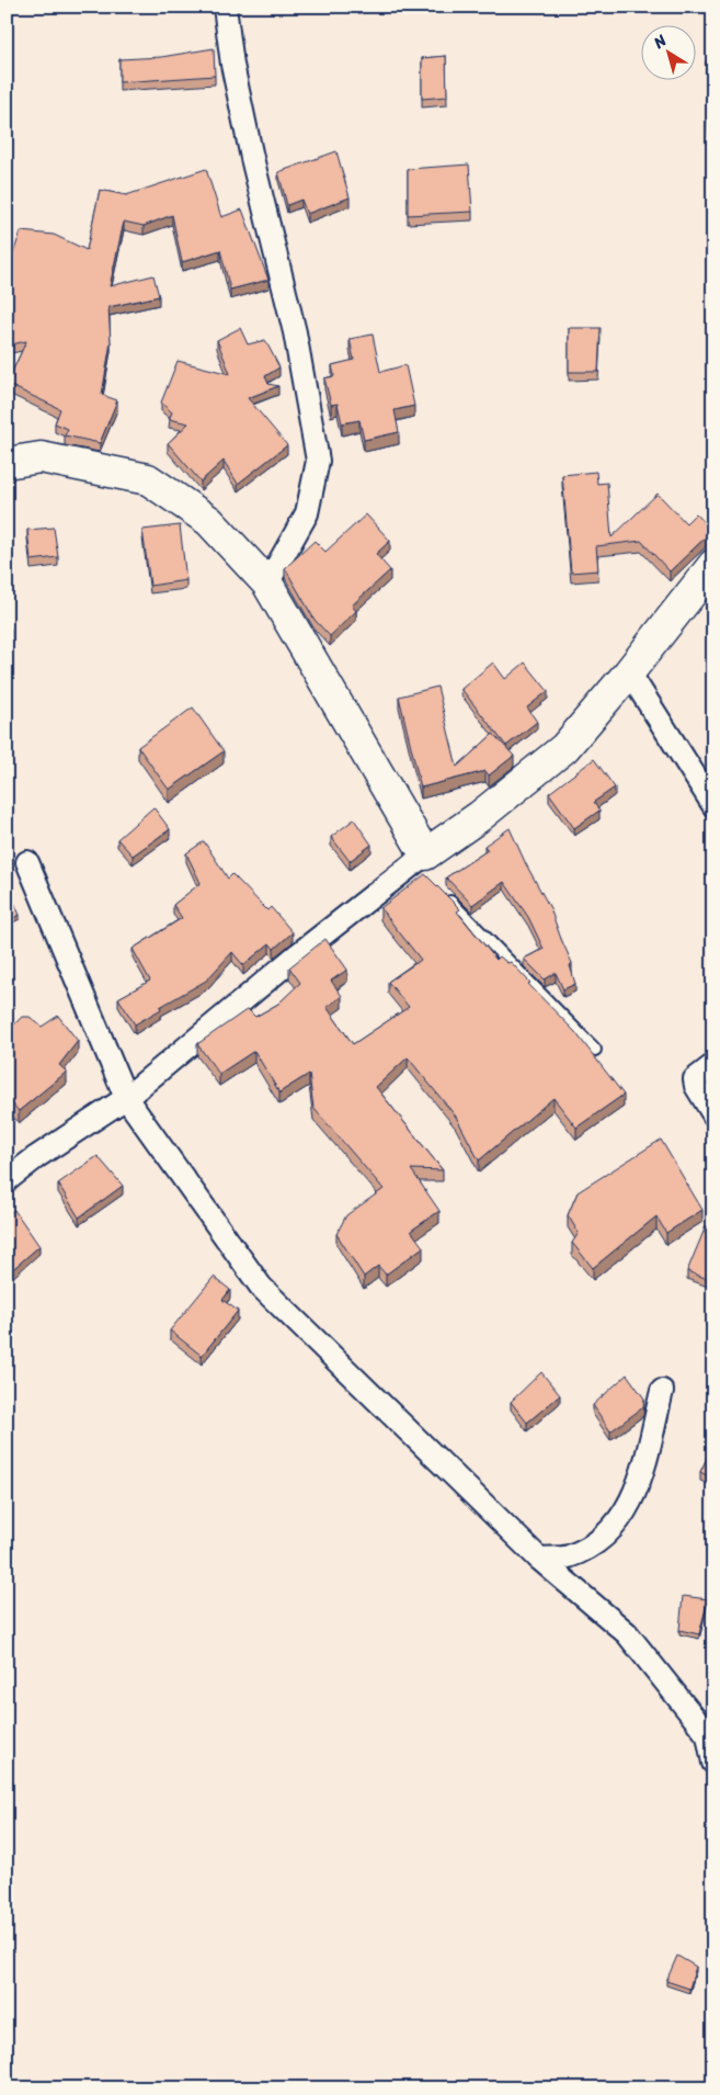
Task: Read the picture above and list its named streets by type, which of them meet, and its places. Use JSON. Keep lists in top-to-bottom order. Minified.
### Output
{"north":"top left"}
